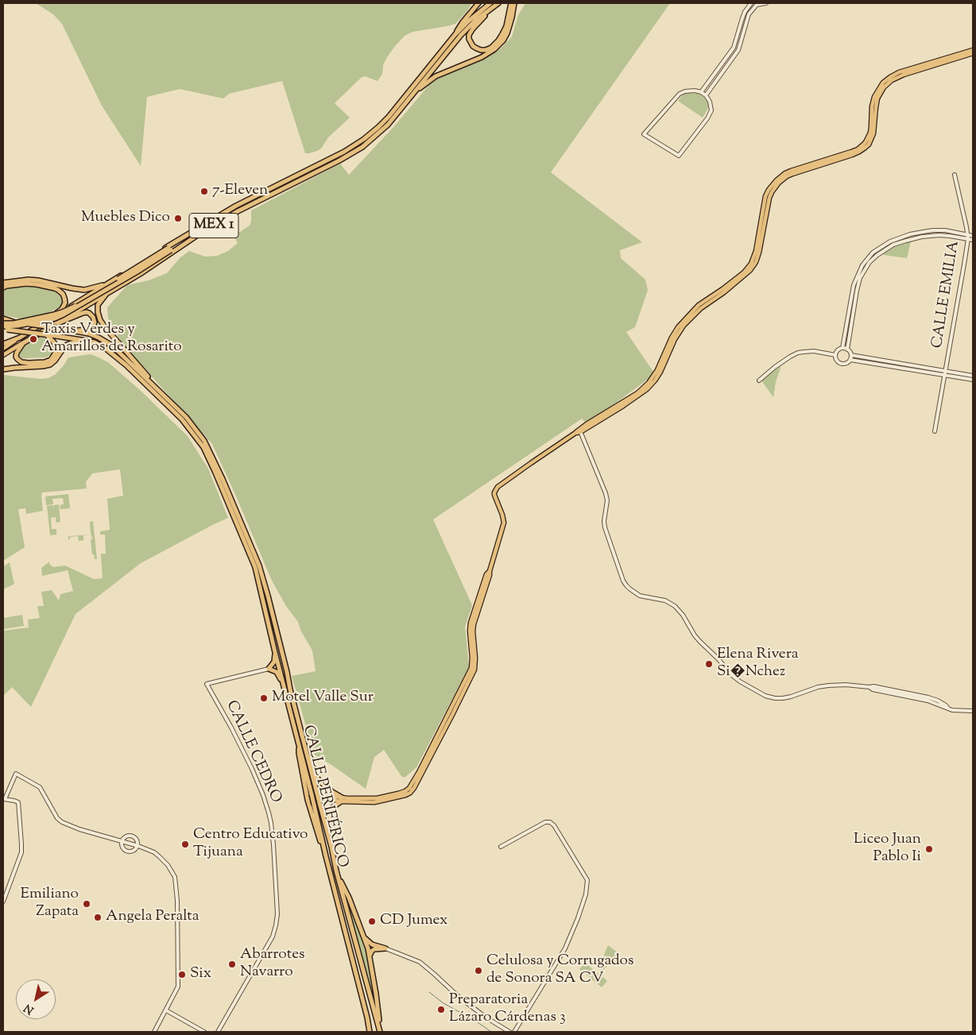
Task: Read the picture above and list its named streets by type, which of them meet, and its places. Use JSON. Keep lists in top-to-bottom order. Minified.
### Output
{"streets":{"highway":["MEX 1","CALLE PERIFÉRICO"],"street":["CALLE EMILIA","CALLE CEDRO"]},"places":["7-Eleven","Muebles Dico","Taxis Verdes y Amarillos de Rosarito","Elena Rivera Si�Nchez","Motel Valle Sur","Centro Educativo Tijuana","Liceo Juan Pablo Ii","Emiliano Zapata","Angela Peralta","CD Jumex","Abarrotes Navarro","Celulosa y Corrugados de Sonora SA CV","Six","Preparatoria Lázaro Cárdenas 3"],"north":"bottom left"}
